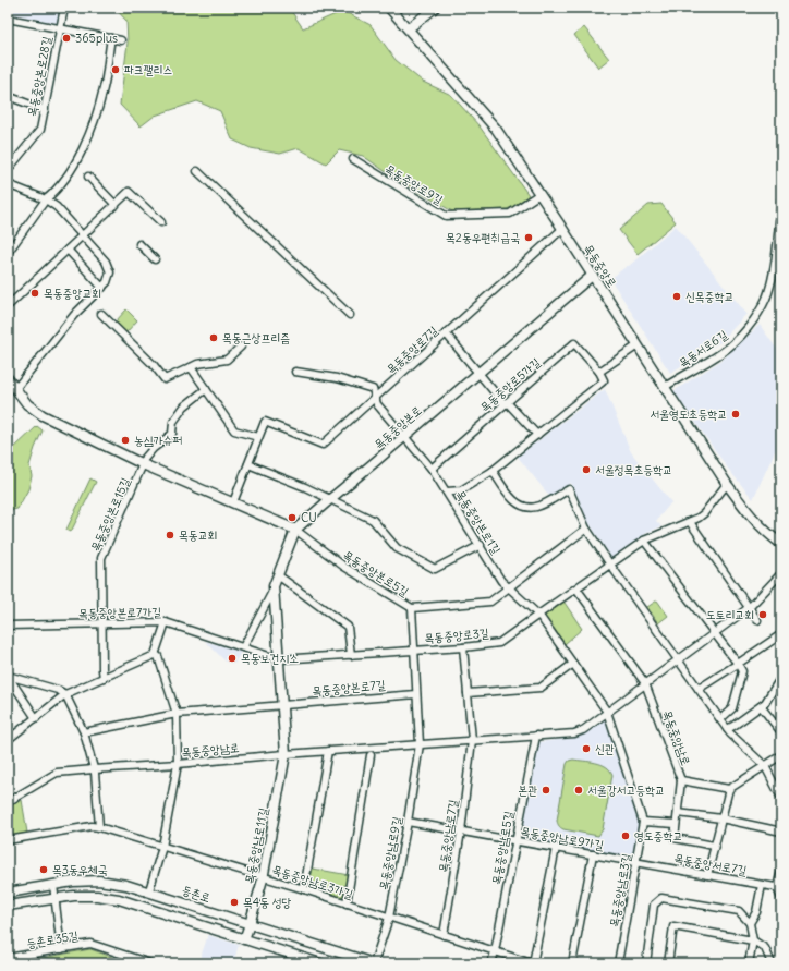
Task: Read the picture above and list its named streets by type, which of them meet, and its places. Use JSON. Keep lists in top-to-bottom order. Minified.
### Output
{"streets":{"main road":["목동중앙로","목동중앙본로","목동중앙남로11길","등촌로"],"street":["목동중앙본로28길","목동중앙로9길","목동서로6길","목동중앙로7길","목동중앙로5가길","목동중앙본로15길","목동중앙본로1길","목동중앙본로5길","목동중앙본로7가길","목동중앙로3길","목동중앙본로7길","목동중앙남로","목동중앙남로7길","목동중앙남로9가길","목동중앙남로5길","목동중앙남로9길","목동중앙서로7길","목동중앙남로3가길","목동중앙남로3길","등촌로35길"]},"crossings":[["목동중앙로9길","목동중앙로"],["목동중앙로","목동서로6길"],["목동중앙로","목동중앙로7길"],["목동중앙로","목동중앙본로"],["목동중앙로","목동중앙로3길"],["목동중앙로7길","목동중앙본로1길"],["목동중앙로5가길","목동중앙본로1길"],["목동중앙본로","목동중앙본로1길"],["목동중앙본로","목동중앙본로5길"],["목동중앙본로15길","목동중앙본로7가길"],["목동중앙본로1길","목동중앙본로5길"],["목동중앙본로1길","목동중앙로3길"],["목동중앙본로1길","목동중앙남로3길"],["목동중앙본로5길","목동중앙남로9길"],["목동중앙본로7가길","목동중앙로3길"],["목동중앙로3길","목동중앙남로"],["목동중앙로3길","목동중앙남로9길"],["목동중앙본로7길","목동중앙남로9길"],["목동중앙남로","목동중앙남로7길"],["목동중앙남로","목동중앙남로11길"],["목동중앙남로","목동중앙남로5길"],["목동중앙남로","목동중앙남로9길"],["목동중앙남로","목동중앙남로3길"],["목동중앙남로7길","목동중앙남로9가길"],["목동중앙남로7길","목동중앙남로3가길"],["목동중앙남로9가길","목동중앙남로5길"],["목동중앙남로9가길","목동중앙남로9길"],["목동중앙남로9가길","목동중앙서로7길"],["목동중앙남로9가길","목동중앙남로3가길"],["목동중앙남로9가길","목동중앙남로3길"],["목동중앙남로11길","목동중앙남로3가길"],["목동중앙남로11길","등촌로"],["목동중앙남로5길","목동중앙남로3가길"],["목동중앙남로9길","목동중앙남로3가길"],["목동중앙남로9길","등촌로"],["목동중앙서로7길","목동중앙남로3길"]],"places":["365plus","파크팰리스","목2동우편취급국","목동중앙교회","신목중학교","목동근상프리즘","서울영도초등학교","농심가슈퍼","서울정목초등학교","CU","목동교회","도토리교회","목동보건지소","신관","본관","서울강서고등학교","영도중학교","목3동우체국","목4동 성당"]}
